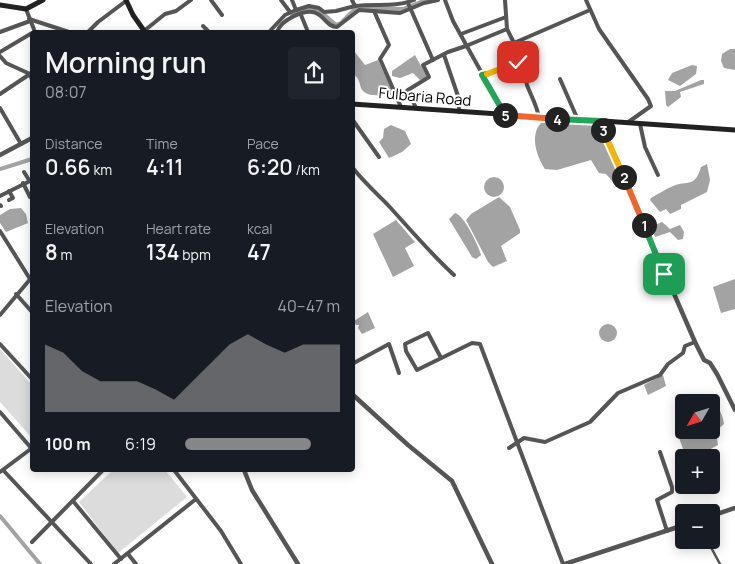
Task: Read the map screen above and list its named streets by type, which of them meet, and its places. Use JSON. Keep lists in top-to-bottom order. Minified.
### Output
{"streets":{"main road":["Fulbaria Road"]},"north":"bottom left","page":{"heading":["Morning run","08:07"],"pins":["5","4","3","2","1"],"stats":[["Distance","0.66 km"],["Time","4:11"],["Pace","6:20 /km"],["Elevation","8 m"],["Heart rate","134 bpm"],["kcal","47"]],"chart":["Elevation","40–47 m"],"map_buttons":["+","−"],"list":[{"name":"100 m","note":"6:19"}]}}
